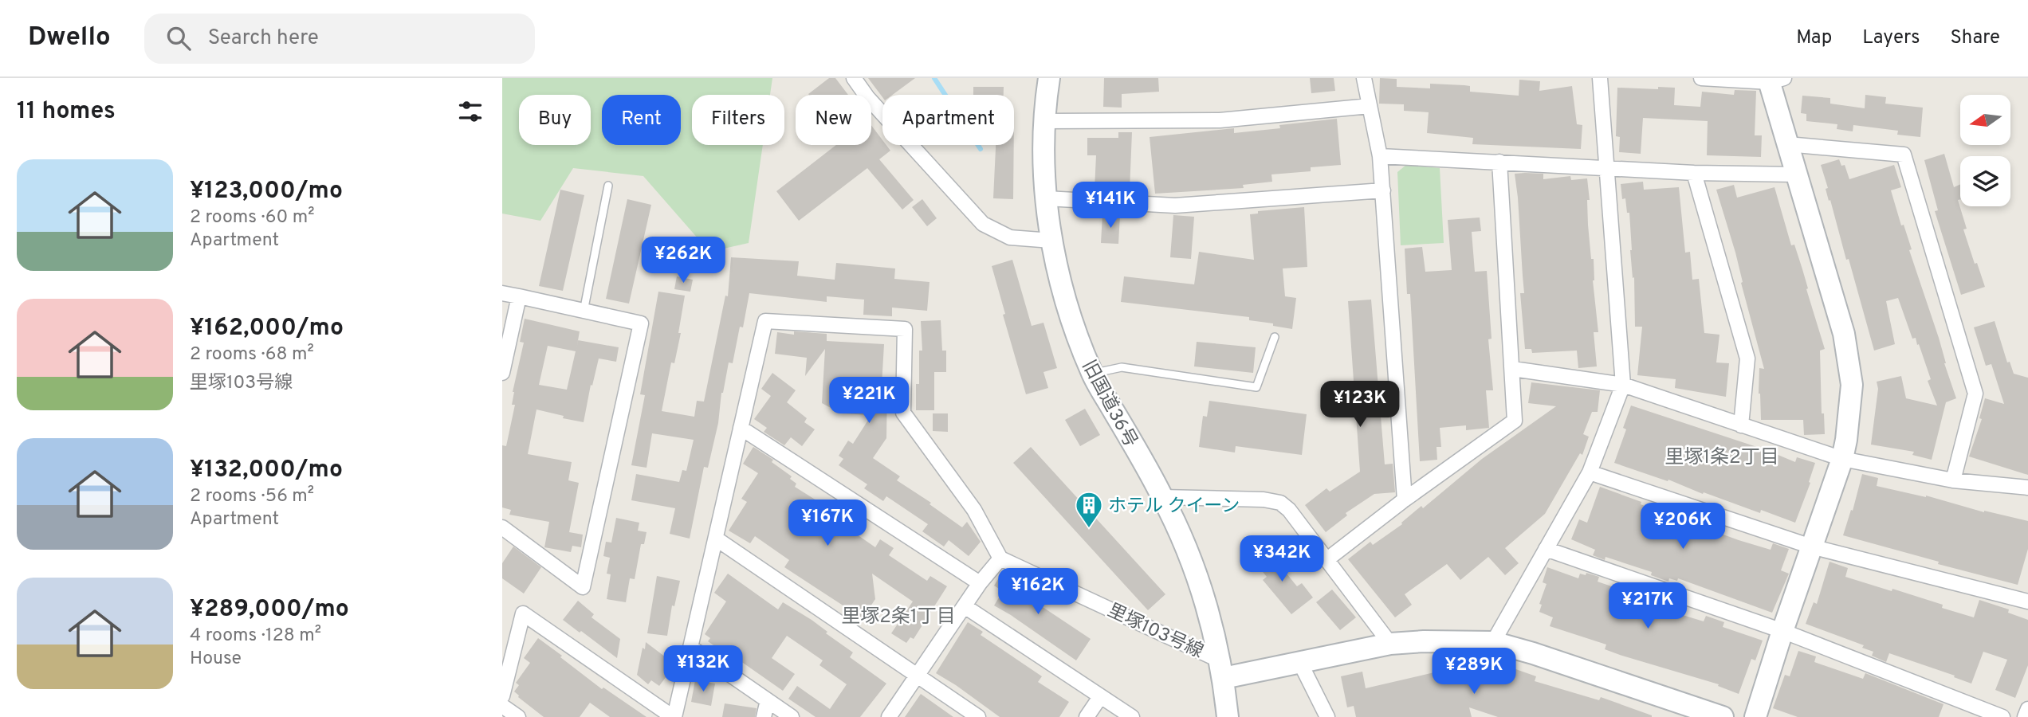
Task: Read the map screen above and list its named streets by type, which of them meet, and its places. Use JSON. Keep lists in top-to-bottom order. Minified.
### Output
{"streets":{"street":["旧国道36号","里塚103号線"]},"crossings":[["旧国道36号","里塚103号線"]],"districts":["里塚1条2丁目","里塚2条1丁目"],"places":{"building":["ホテル クイーン"]},"north":"left","page":{"header":"Dwello","search":"Search here","nav":["Map","Layers","Share"],"heading":"11 homes","chip":["Buy","Rent","Filters","New","Apartment"],"list":[{"name":"¥123,000/mo","note":"2 rooms · 60 m² · Apartment"},{"name":"¥162,000/mo","note":"2 rooms · 68 m² · 里塚103号線"},{"name":"¥132,000/mo","note":"2 rooms · 56 m² · Apartment"},{"name":"¥289,000/mo","note":"4 rooms · 128 m² · House"}],"price":["¥141K","¥262K","¥221K","¥123K","¥167K","¥206K","¥342K","¥162K","¥217K","¥132K","¥289K"]}}
